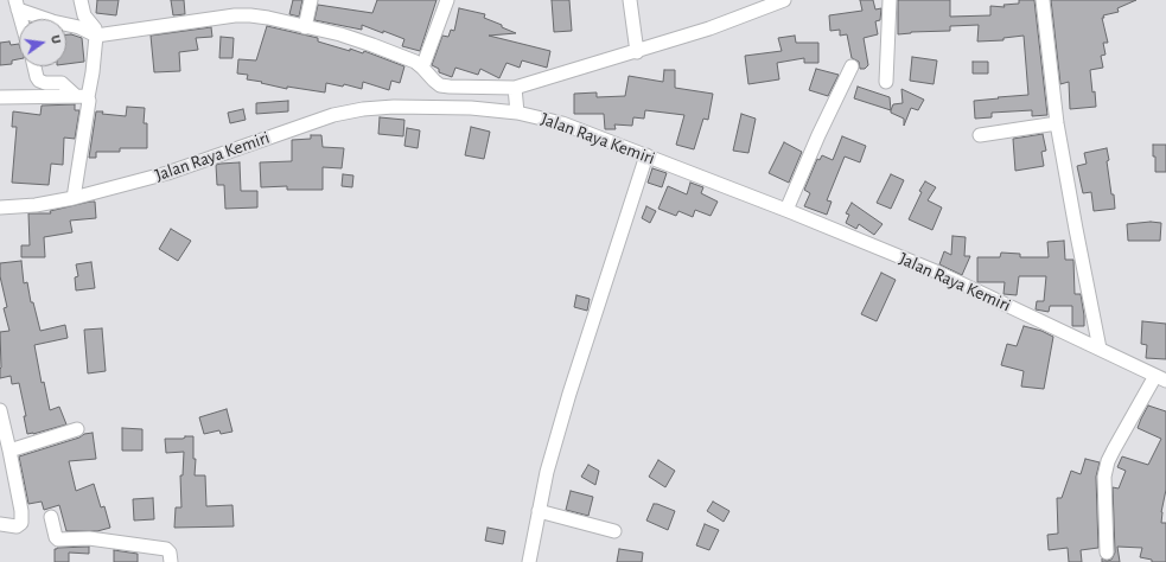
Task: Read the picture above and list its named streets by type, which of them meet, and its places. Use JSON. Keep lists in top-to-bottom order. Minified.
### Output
{"streets":{"street":["Jalan Raya Kemiri"]},"north":"right"}
